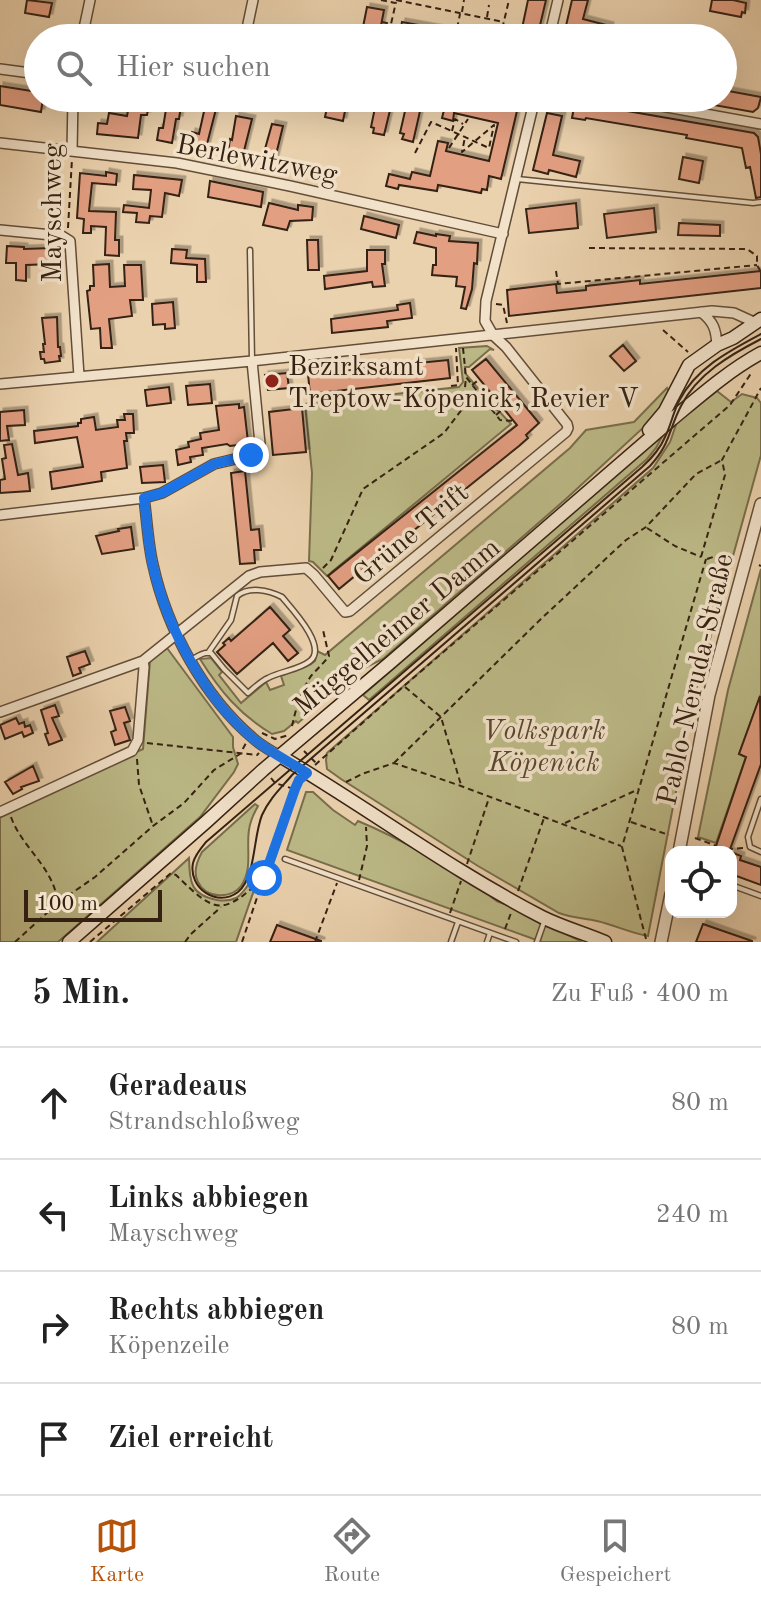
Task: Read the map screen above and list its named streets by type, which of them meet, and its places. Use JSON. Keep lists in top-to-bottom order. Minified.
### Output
{"streets":{"main road":["Müggelheimer Damm"],"street":["Berlewitzweg","Mayschweg","Grüne Trift","Pablo-Neruda-Straße"]},"crossings":[["Berlewitzweg","Mayschweg"]],"parks":["Volkspark Köpenick"],"places":["Bezirksamt Treptow-Köpenick, Revier V"],"scale_bar":"100 m","page":{"search":"Hier suchen","scale":"100 m","heading":["5 Min.","Zu Fuß · 400 m"],"list":[["Geradeaus","Strandschloßweg","80 m"],["Links abbiegen","Mayschweg","240 m"],["Rechts abbiegen","Köpenzeile","80 m"],"Ziel erreicht"],"nav":["Karte","Route","Gespeichert"]}}
